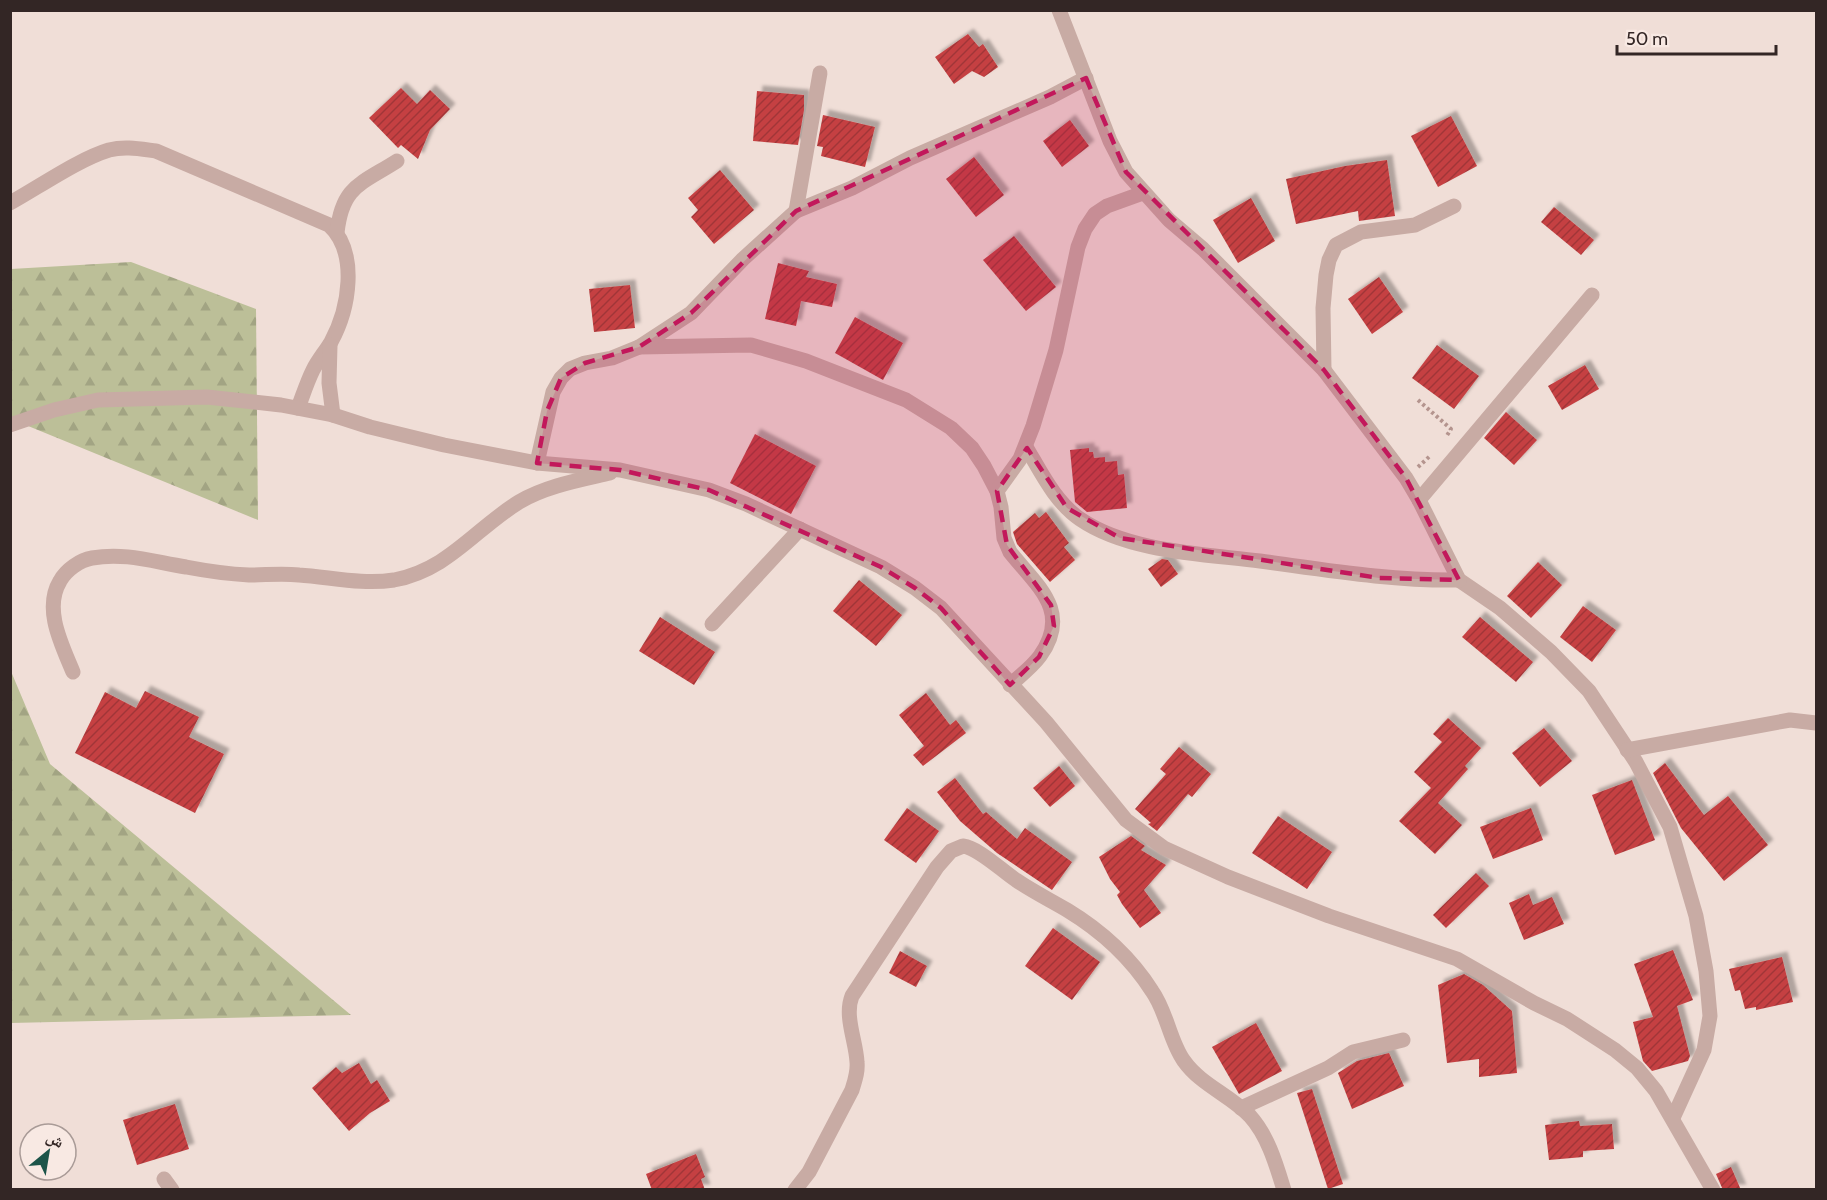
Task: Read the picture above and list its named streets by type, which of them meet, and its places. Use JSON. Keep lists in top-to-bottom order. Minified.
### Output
{"scale_bar":"50 m","north":"top right"}
